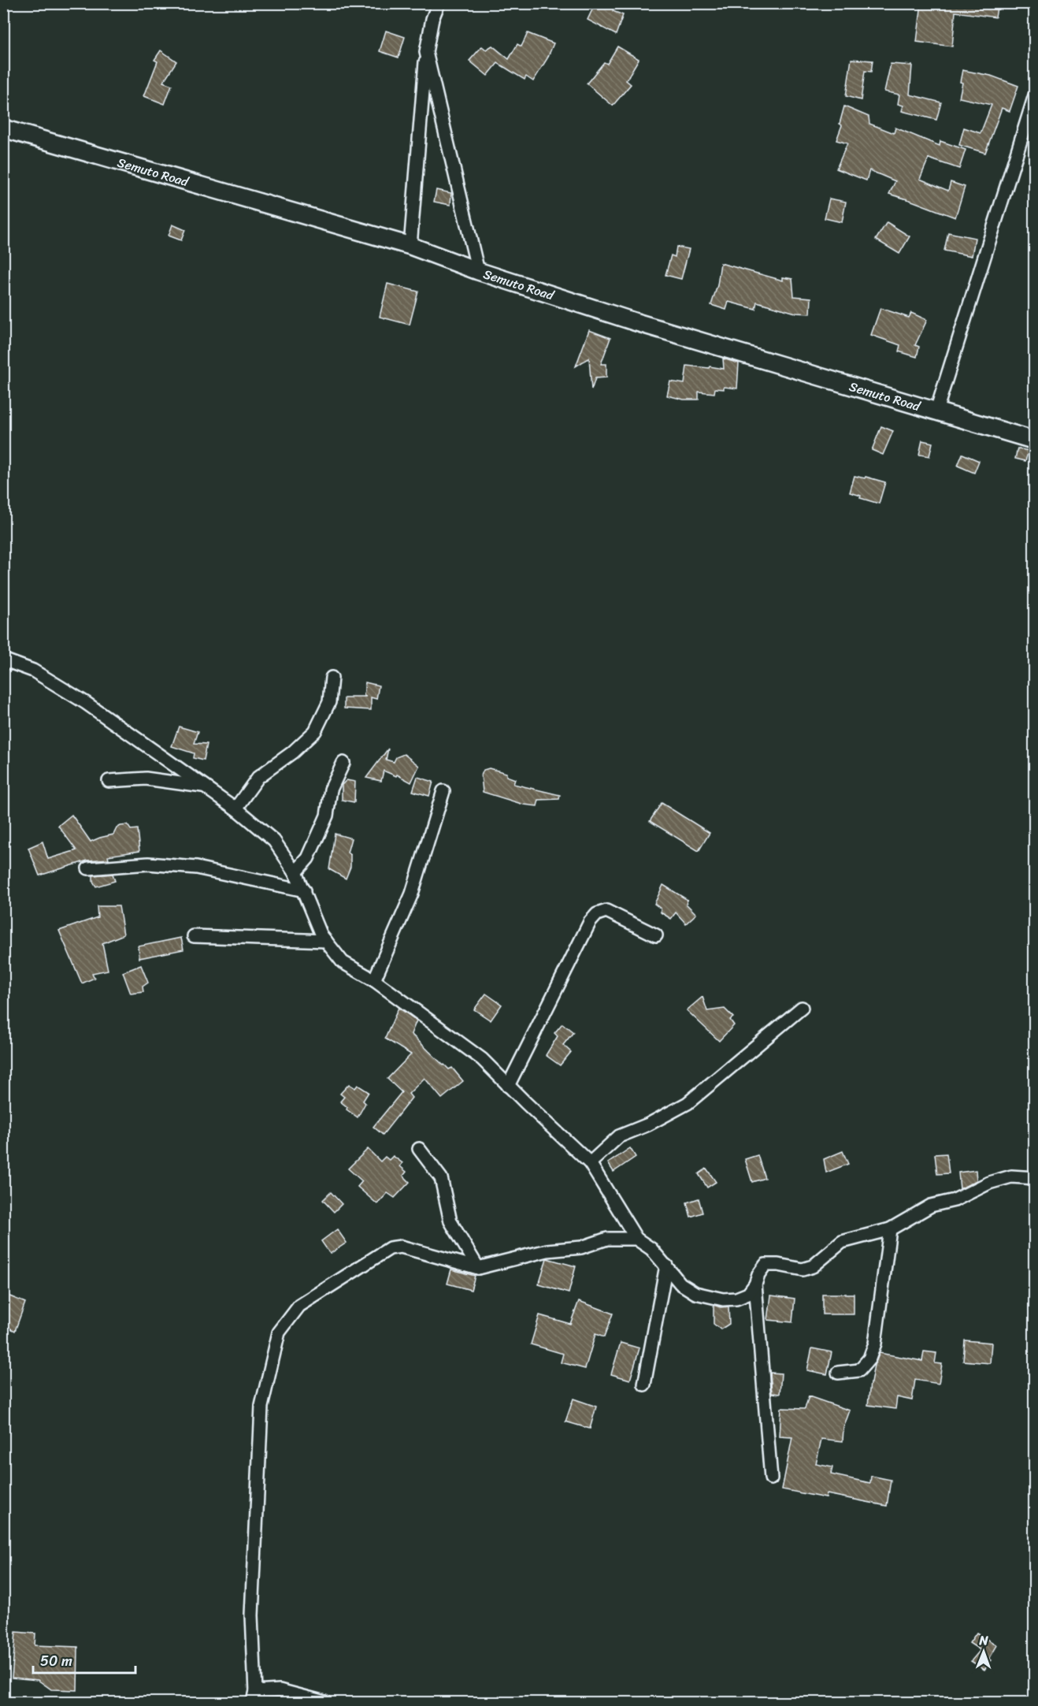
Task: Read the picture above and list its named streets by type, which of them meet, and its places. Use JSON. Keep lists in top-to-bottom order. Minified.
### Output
{"streets":{"main road":["Semuto Road"]},"scale_bar":"50 m","north":"top"}
